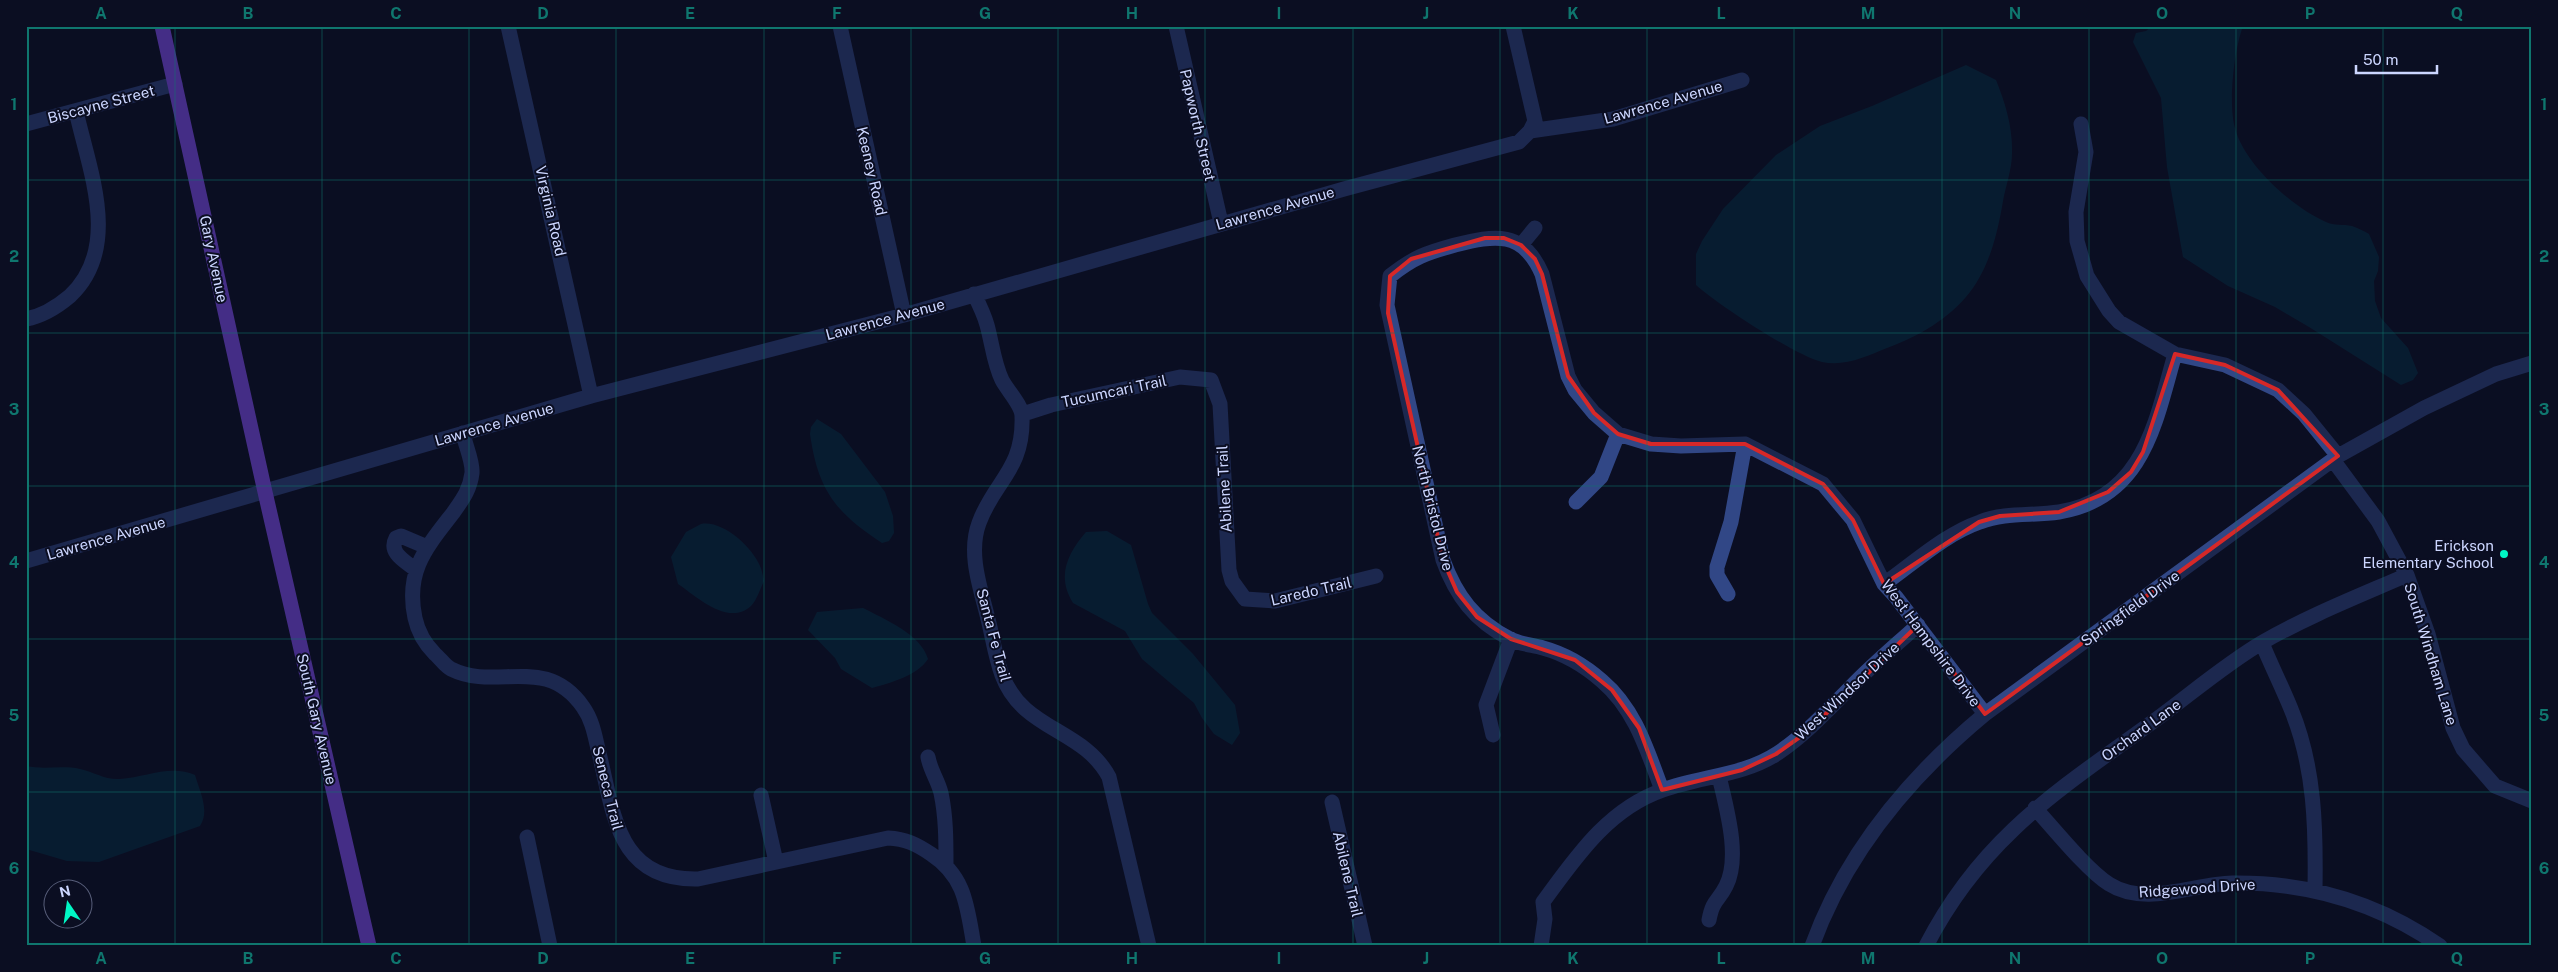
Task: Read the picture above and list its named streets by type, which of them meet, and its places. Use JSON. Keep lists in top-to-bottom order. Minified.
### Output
{"streets":{"main road":["Gary Avenue","South Gary Avenue"],"street":["Lawrence Avenue","Biscayne Street","Papworth Street","Keeney Road","Virginia Road","Tucumcari Trail","Abilene Trail","North Bristol Drive","Laredo Trail","Springfield Drive","Santa Fe Trail","West Hampshire Drive","South Windham Lane","West Windsor Drive","Orchard Lane","Seneca Trail","Ridgewood Drive"]},"crossings":[["Lawrence Avenue","Papworth Street"],["Lawrence Avenue","Keeney Road"],["Lawrence Avenue","Virginia Road"],["Lawrence Avenue","Gary Avenue"],["Lawrence Avenue","South Gary Avenue"],["Lawrence Avenue","Seneca Trail"],["Biscayne Street","Gary Avenue"],["Gary Avenue","South Gary Avenue"],["Tucumcari Trail","Abilene Trail"],["Tucumcari Trail","Santa Fe Trail"],["Abilene Trail","Laredo Trail"],["North Bristol Drive","West Hampshire Drive"],["North Bristol Drive","West Windsor Drive"],["Springfield Drive","West Hampshire Drive"],["Springfield Drive","South Windham Lane"],["West Hampshire Drive","West Windsor Drive"],["South Windham Lane","Orchard Lane"],["Orchard Lane","Ridgewood Drive"]],"places":["Erickson Elementary School"],"scale_bar":"50 m","north":"top","grid":{"columns":["A","B","C","D","E","F","G","H","I","J","K","L","M","N","O","P","Q"],"rows":["1","2","3","4","5","6"]}}
